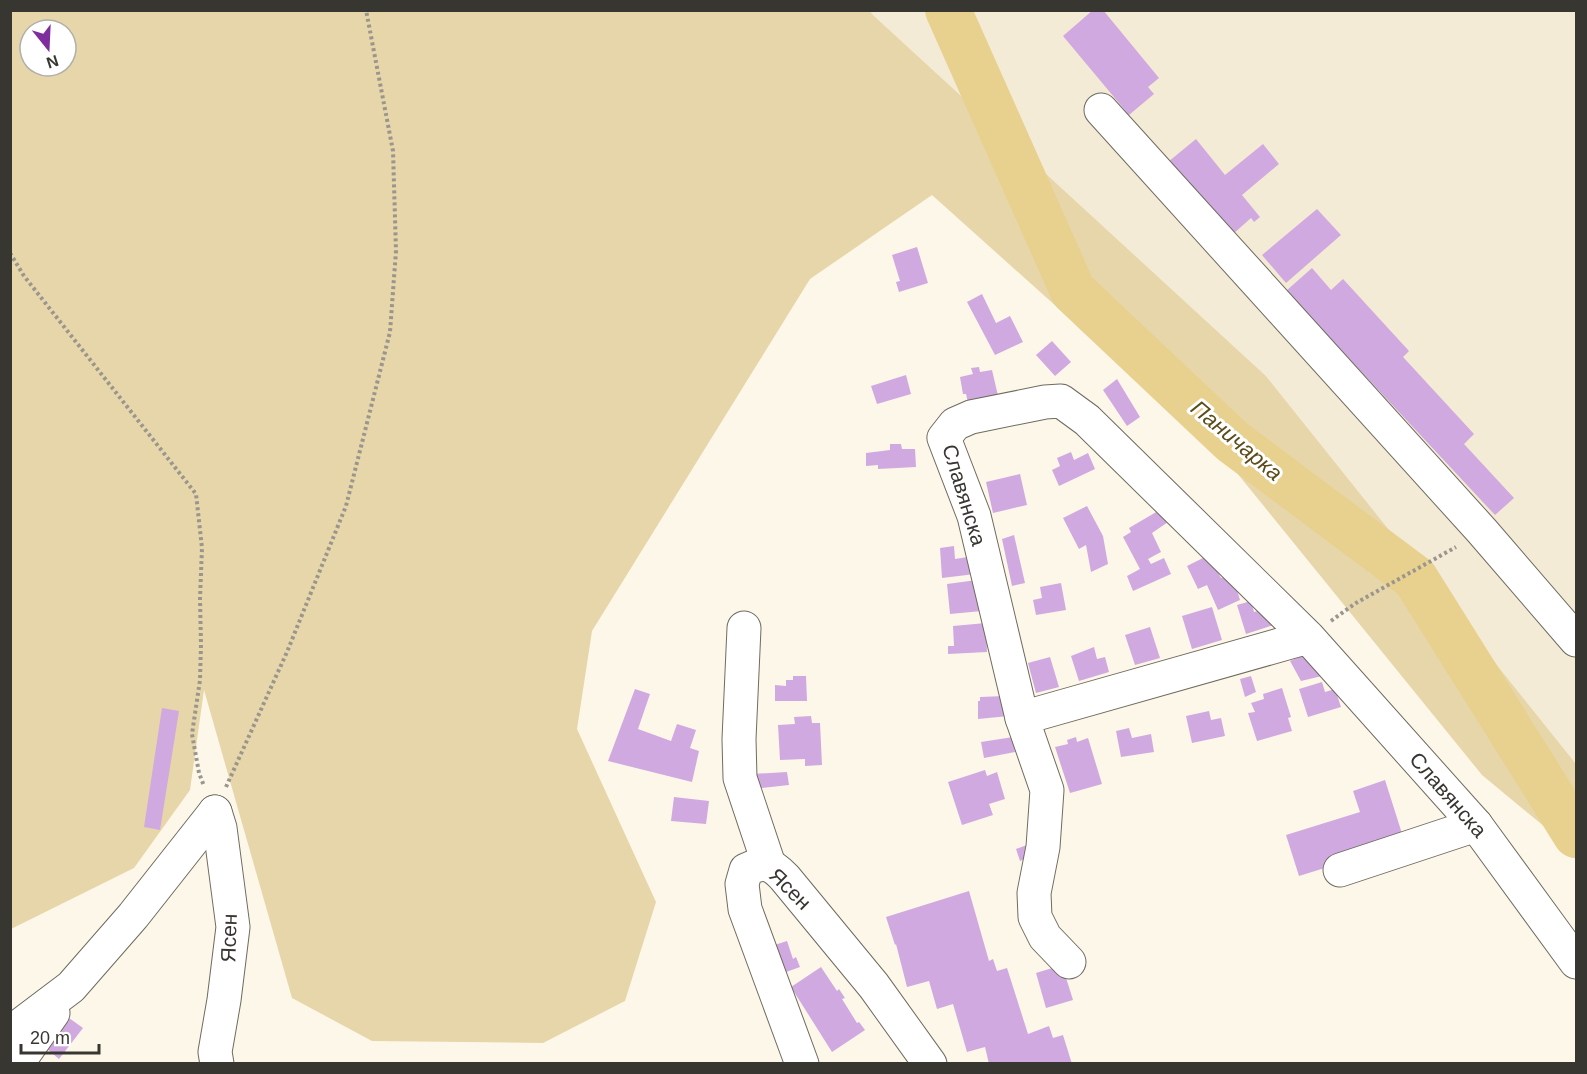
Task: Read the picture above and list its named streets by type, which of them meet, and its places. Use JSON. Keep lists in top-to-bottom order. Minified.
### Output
{"streets":{"street":["Славянска","Ясен"]},"water":["Паничарка"],"scale_bar":"20 m","north":"bottom"}
